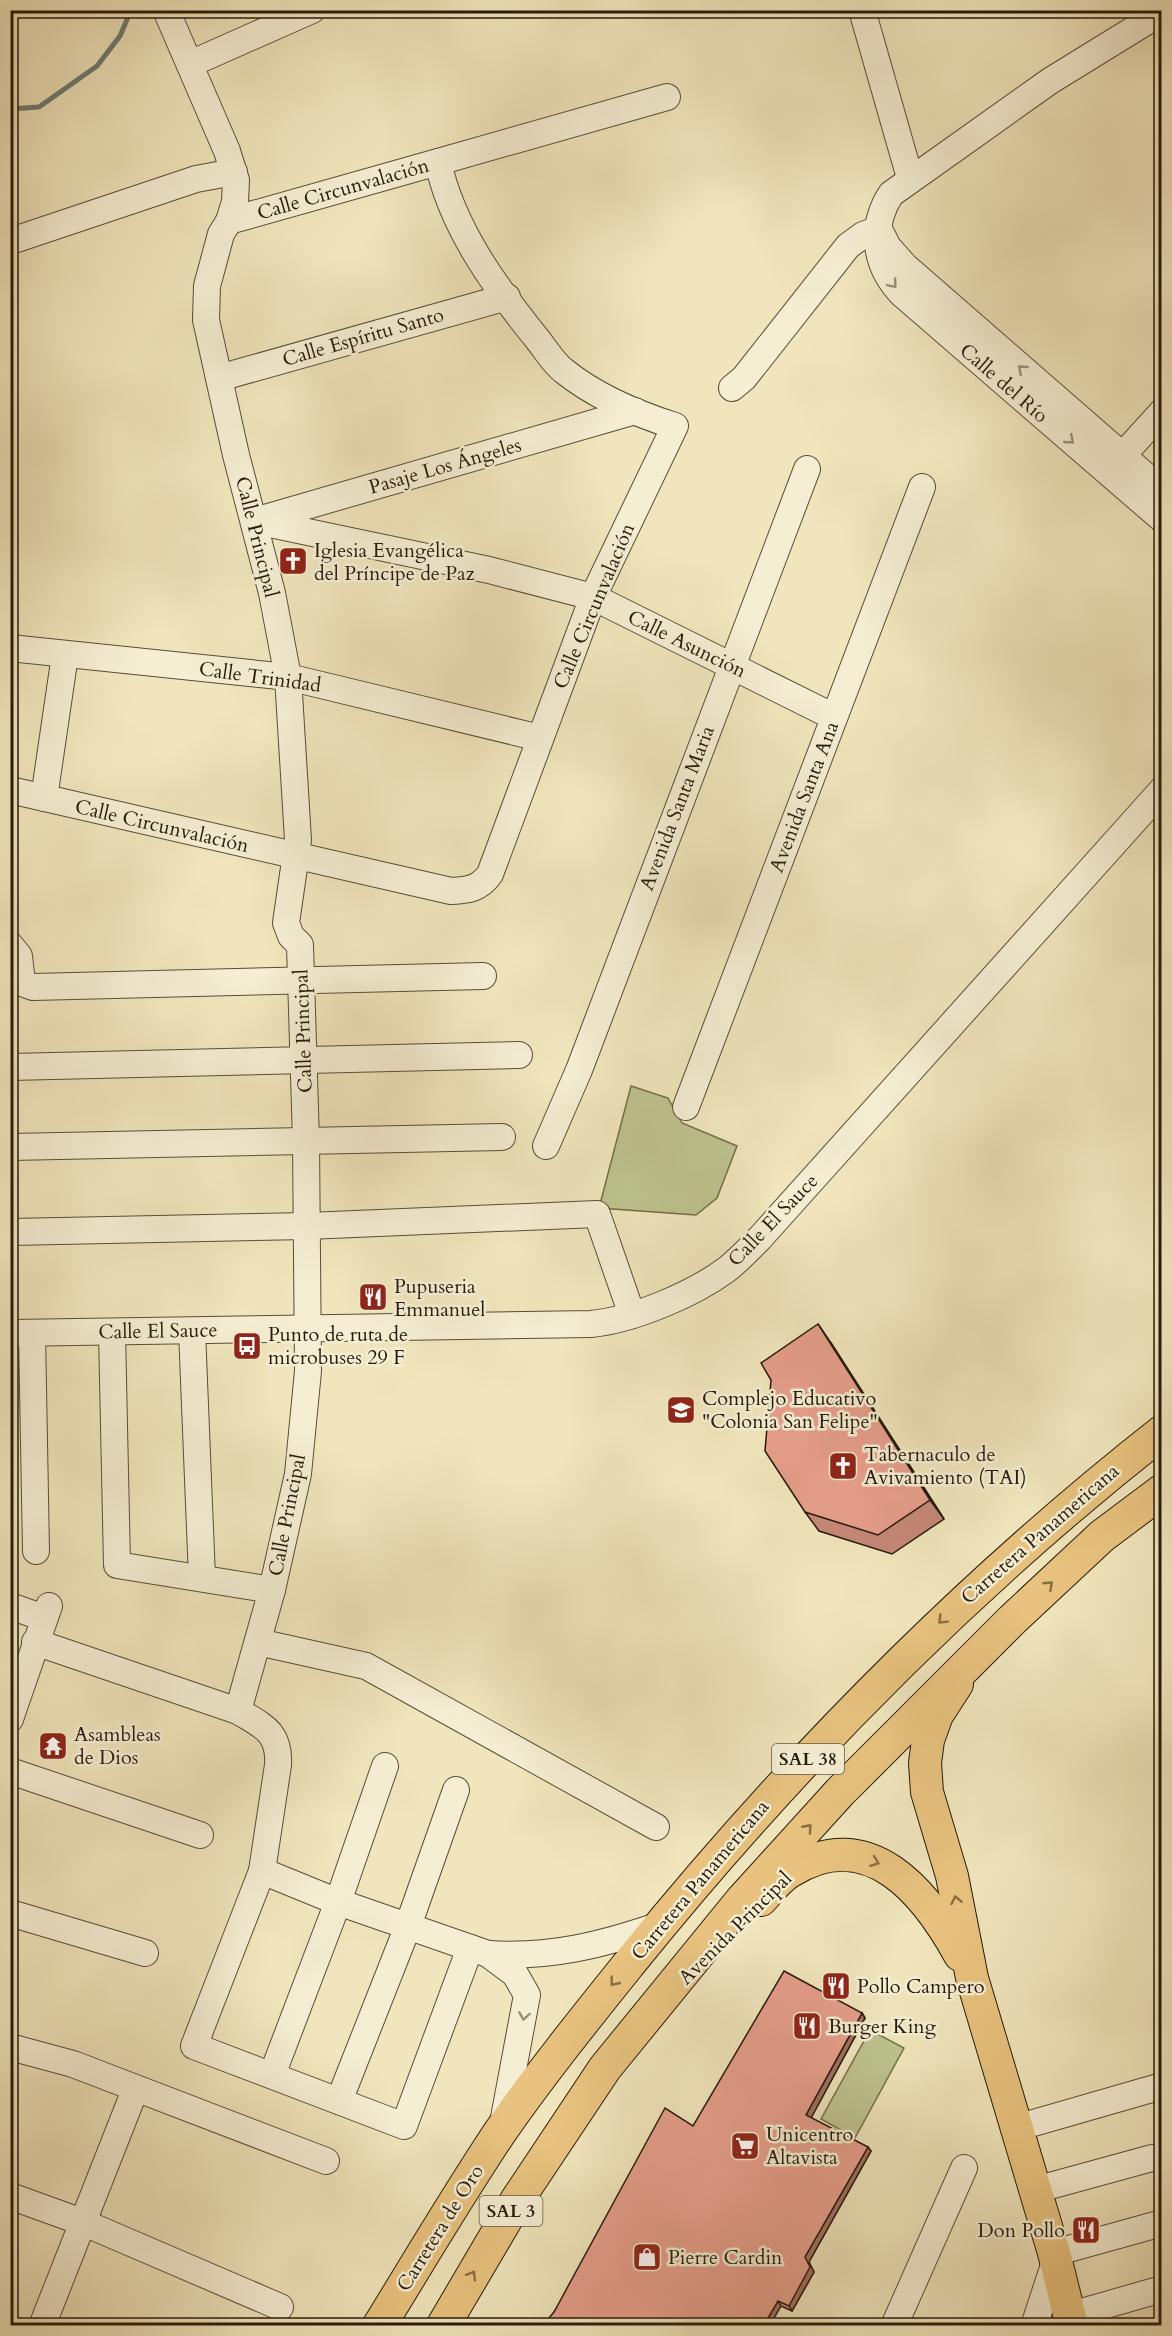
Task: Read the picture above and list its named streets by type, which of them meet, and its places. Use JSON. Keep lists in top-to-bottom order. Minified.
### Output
{"streets":{"highway":["Carretera Panamericana","SAL 38","SAL 3","Carretera de Oro"],"main road":["Avenida Principal"],"street":["Calle Circunvalación","Calle Espíritu Santo","Calle del Río","Pasaje Los Ángeles","Calle Principal","Calle Asunción","Calle Trinidad","Avenida Santa Ana","Avenida Santa Maria","Calle El Sauce"]},"crossings":[["Calle Circunvalación","Calle Espíritu Santo"],["Calle Circunvalación","Pasaje Los Ángeles"],["Calle Circunvalación","Calle Principal"],["Calle Circunvalación","Calle Asunción"],["Calle Circunvalación","Calle Trinidad"],["Calle Espíritu Santo","Calle Principal"],["Pasaje Los Ángeles","Calle Principal"],["Pasaje Los Ángeles","Calle Asunción"],["Calle Principal","Calle Asunción"],["Calle Principal","Calle Trinidad"],["Calle Principal","Calle El Sauce"],["Calle Asunción","Avenida Santa Ana"],["Calle Asunción","Avenida Santa Maria"],["Carretera Panamericana","Carretera de Oro"],["SAL 38","Avenida Principal"],["SAL 38","SAL 3"]],"places":{"church":["Iglesia Evangélica del Príncipe de Paz","Tabernaculo de Avivamiento (TAI)"],"restaurant":["Pupuseria Emmanuel","Pollo Campero","Burger King","Don Pollo"],"bus stop":["Punto de ruta de microbuses 29 F"],"school or university":["Complejo Educativo \"Colonia San Felipe\""],"temple":["Asambleas de Dios"],"supermarket":["Unicentro Altavista"],"shop":["Pierre Cardin"]}}
